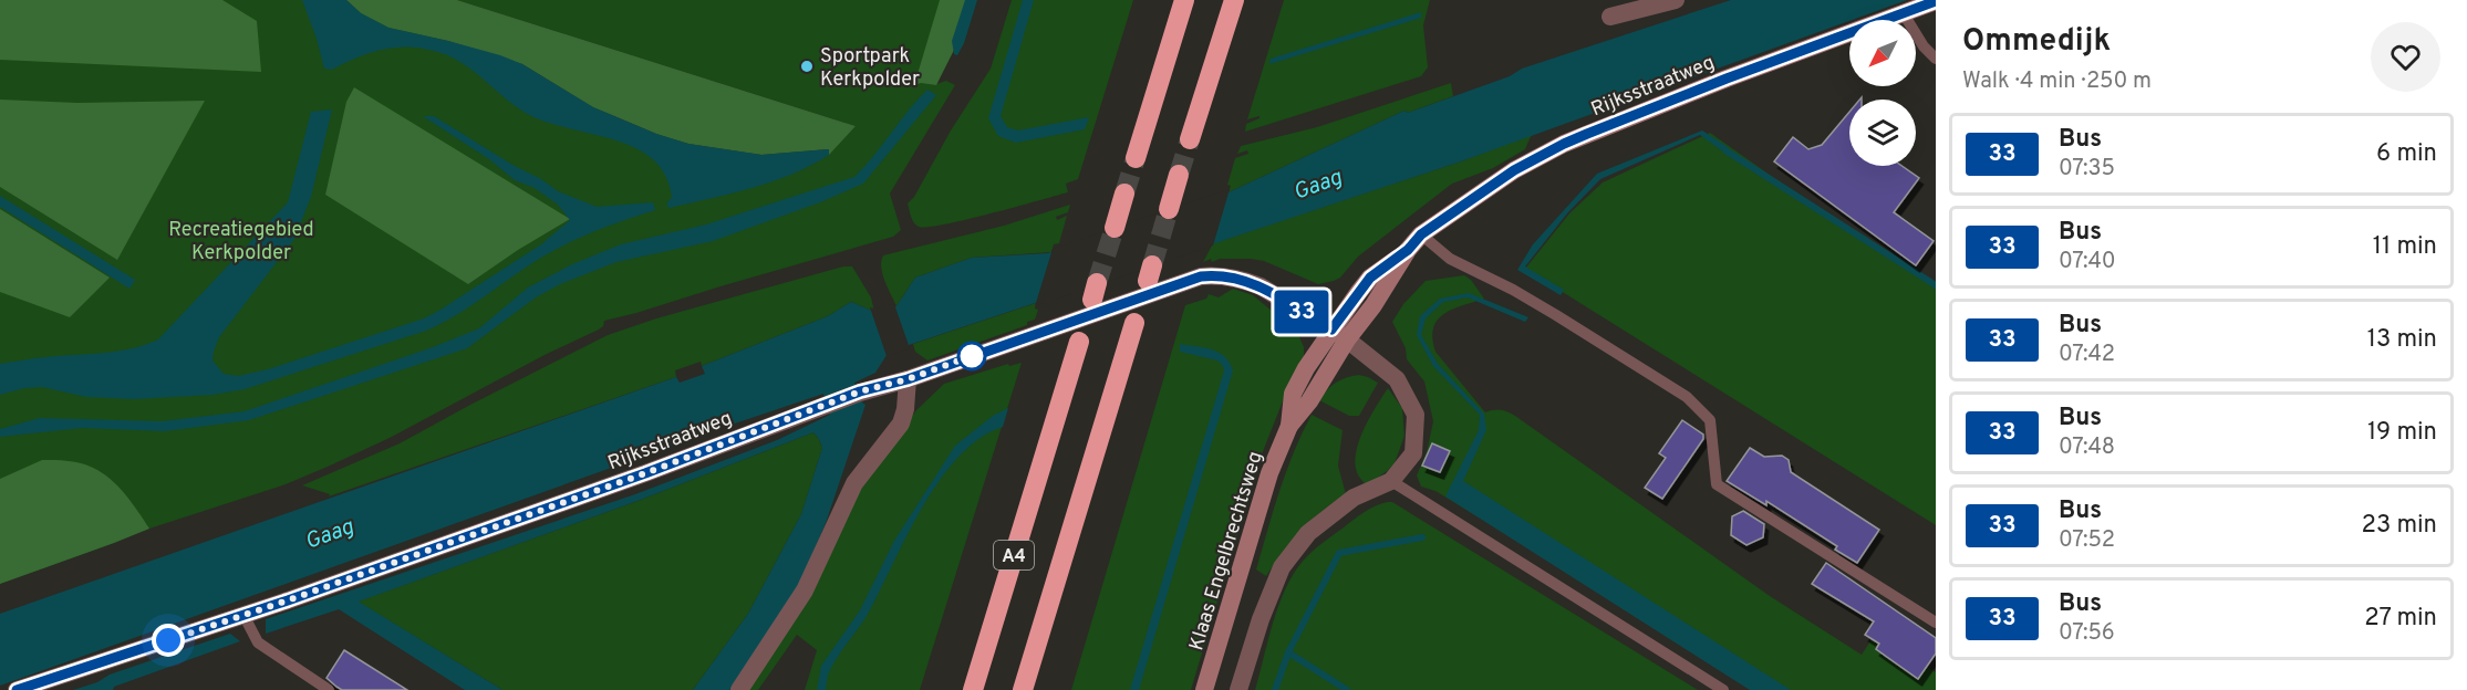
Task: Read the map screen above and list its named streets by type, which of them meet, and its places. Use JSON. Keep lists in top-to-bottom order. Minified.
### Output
{"streets":{"highway":["A4"],"main road":["Rijksstraatweg","Klaas Engelbrechtsweg"]},"crossings":[["Rijksstraatweg","Klaas Engelbrechtsweg"]],"water":["Gaag"],"parks":["Recreatiegebied Kerkpolder"],"places":["Sportpark Kerkpolder"],"lines":["bus line 33"],"north":"bottom left","page":{"on_map":"33","heading":["Ommedijk","Walk · 4 min · 250 m"],"list":[{"mark":"33","name":"Bus","note":"07:35","value":"6 min"},{"mark":"33","name":"Bus","note":"07:40","value":"11 min"},{"mark":"33","name":"Bus","note":"07:42","value":"13 min"},{"mark":"33","name":"Bus","note":"07:48","value":"19 min"},{"mark":"33","name":"Bus","note":"07:52","value":"23 min"},{"mark":"33","name":"Bus","note":"07:56","value":"27 min"}]}}
